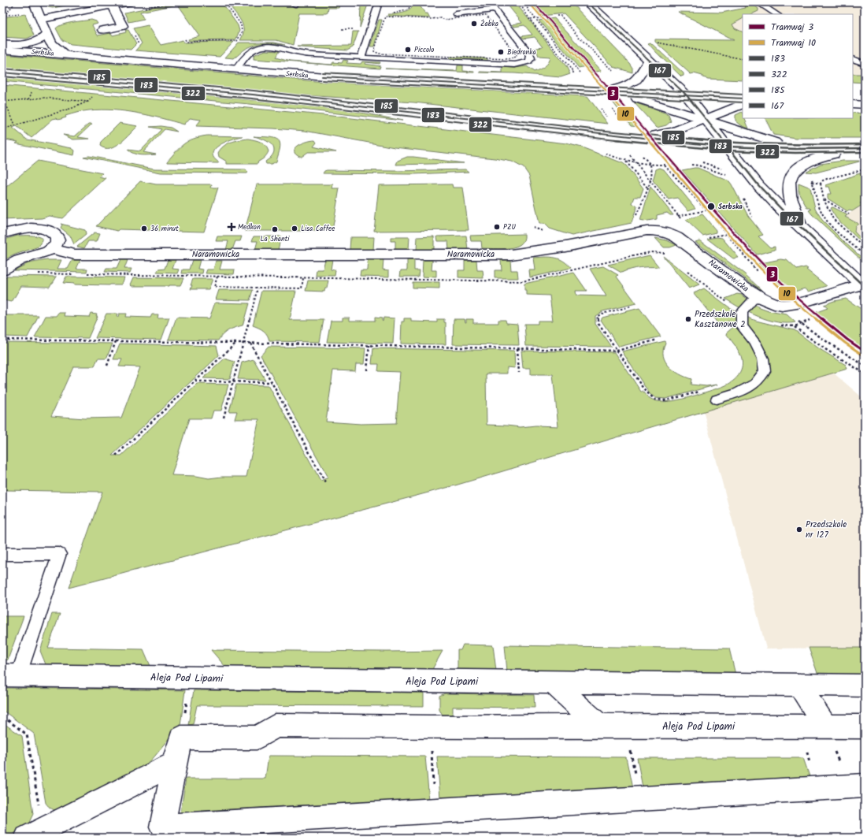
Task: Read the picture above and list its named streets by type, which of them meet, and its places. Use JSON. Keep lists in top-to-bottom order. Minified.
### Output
{"streets":{"street":["Serbska","Naramowicka","Aleja Pod Lipami"]},"crossings":[["Serbska","Naramowicka"]],"places":{"other":["Żabka","Piccolo","Biedronka","Serbska","PZU","36 minut","Lisa Caffee","La Shanti","Przedszkole Kasztanowe 2","Przedszkole nr 127"],"health":["Medkon"]},"lines":["tram line 3","transit line 167","tram line 10","transit line 185","transit line 183","transit line 322"],"legend":["Tramwaj 3","Tramwaj 10","183","322","185","167"]}
